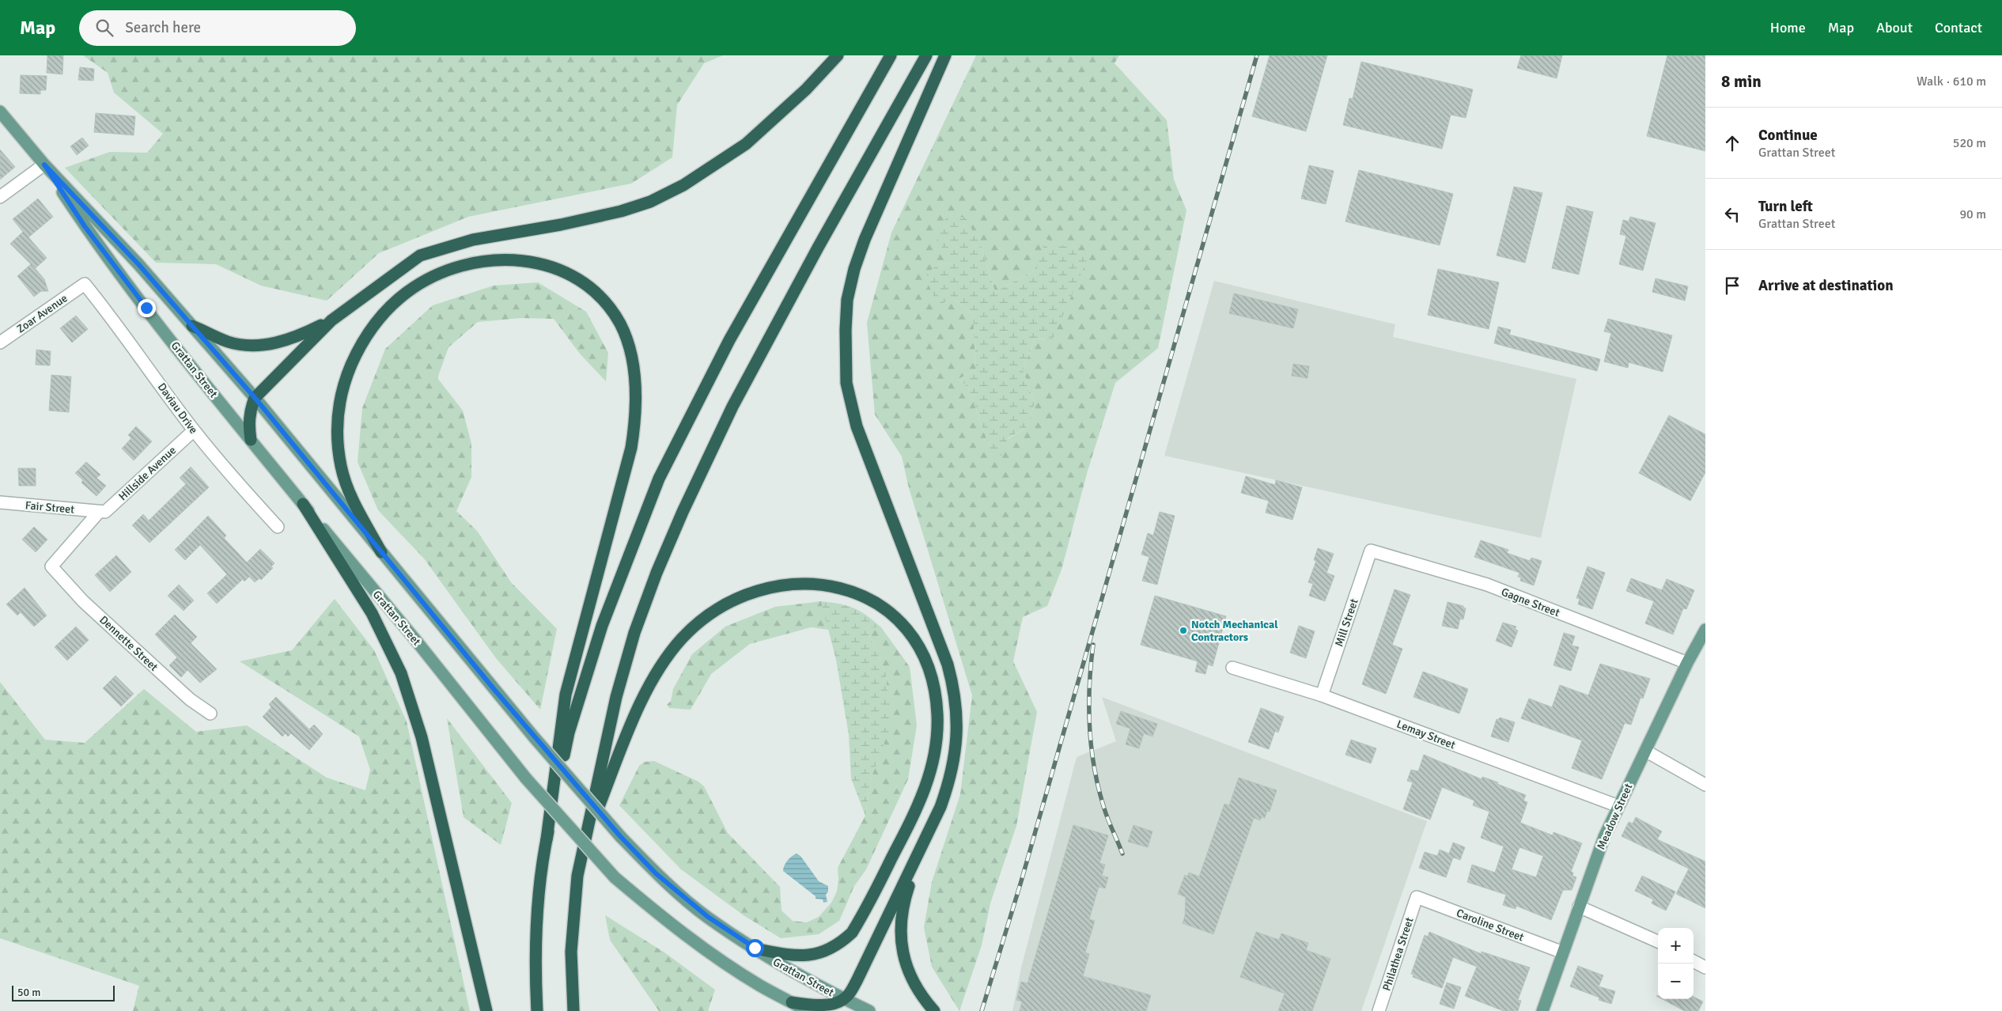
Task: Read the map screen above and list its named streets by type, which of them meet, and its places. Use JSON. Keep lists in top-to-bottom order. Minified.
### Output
{"streets":{"main road":["Grattan Street","Meadow Street"],"street":["Zoar Avenue","Daviau Drive","Hillside Avenue","Fair Street","Gagne Street","Mill Street","Dennette Street","Lemay Street","Caroline Street","Philathea Street"]},"crossings":[["Zoar Avenue","Daviau Drive"],["Daviau Drive","Hillside Avenue"],["Hillside Avenue","Fair Street"],["Hillside Avenue","Dennette Street"],["Fair Street","Dennette Street"],["Gagne Street","Mill Street"],["Gagne Street","Meadow Street"],["Mill Street","Lemay Street"],["Lemay Street","Meadow Street"],["Meadow Street","Caroline Street"],["Caroline Street","Philathea Street"]],"places":["Notch Mechanical Contractors"],"scale_bar":"50 m","page":{"header":"Map","search":"Search here","nav":["Home","Map","About","Contact"],"heading":["8 min","Walk · 610 m"],"list":[["Continue","Grattan Street","520 m"],["Turn left","Grattan Street","90 m"],"Arrive at destination"],"map_buttons":["+","−"],"scale":"50 m"}}
